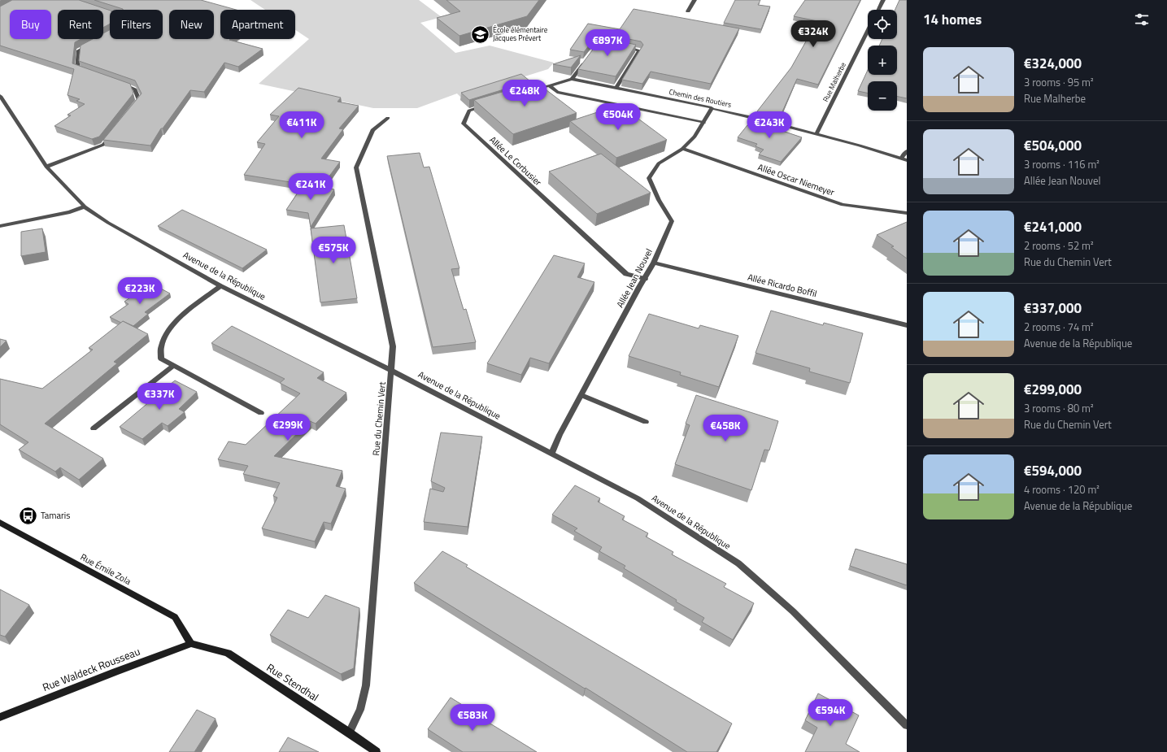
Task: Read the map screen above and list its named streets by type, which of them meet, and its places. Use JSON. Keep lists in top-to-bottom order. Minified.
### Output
{"streets":{"street":["Rue Malherbe","Chemin des Routiers","Allée Le Corbusier","Allée Oscar Niemeyer","Avenue de la République","Allée Jean Nouvel","Allée Ricardo Boffil","Rue du Chemin Vert","Rue Émile Zola","Rue Waldeck Rousseau","Rue Stendhal"]},"crossings":[["Rue Malherbe","Chemin des Routiers"],["Chemin des Routiers","Allée Jean Nouvel"],["Allée Le Corbusier","Allée Jean Nouvel"],["Allée Oscar Niemeyer","Allée Jean Nouvel"],["Avenue de la République","Allée Jean Nouvel"],["Avenue de la République","Rue du Chemin Vert"],["Allée Jean Nouvel","Allée Ricardo Boffil"],["Rue du Chemin Vert","Rue Stendhal"],["Rue Émile Zola","Rue Waldeck Rousseau"],["Rue Émile Zola","Rue Stendhal"],["Rue Waldeck Rousseau","Rue Stendhal"]],"places":{"school or university":["École élémentaire Jacques Prévert"],"bus stop":["Tamaris"]},"page":{"heading":"14 homes","map_buttons":["+","−"],"chip":["Buy","Rent","Filters","New","Apartment"],"price":["€324K","€897K","€248K","€504K","€411K","€243K","€241K","€575K","€223K","€337K","€299K","€458K","€594K","€583K"],"list":[{"name":"€324,000","note":"3 rooms · 95 m² · Rue Malherbe"},{"name":"€504,000","note":"3 rooms · 116 m² · Allée Jean Nouvel"},{"name":"€241,000","note":"2 rooms · 52 m² · Rue du Chemin Vert"},{"name":"€337,000","note":"2 rooms · 74 m² · Avenue de la République"},{"name":"€299,000","note":"3 rooms · 80 m² · Rue du Chemin Vert"},{"name":"€594,000","note":"4 rooms · 120 m² · Avenue de la République"}]}}
